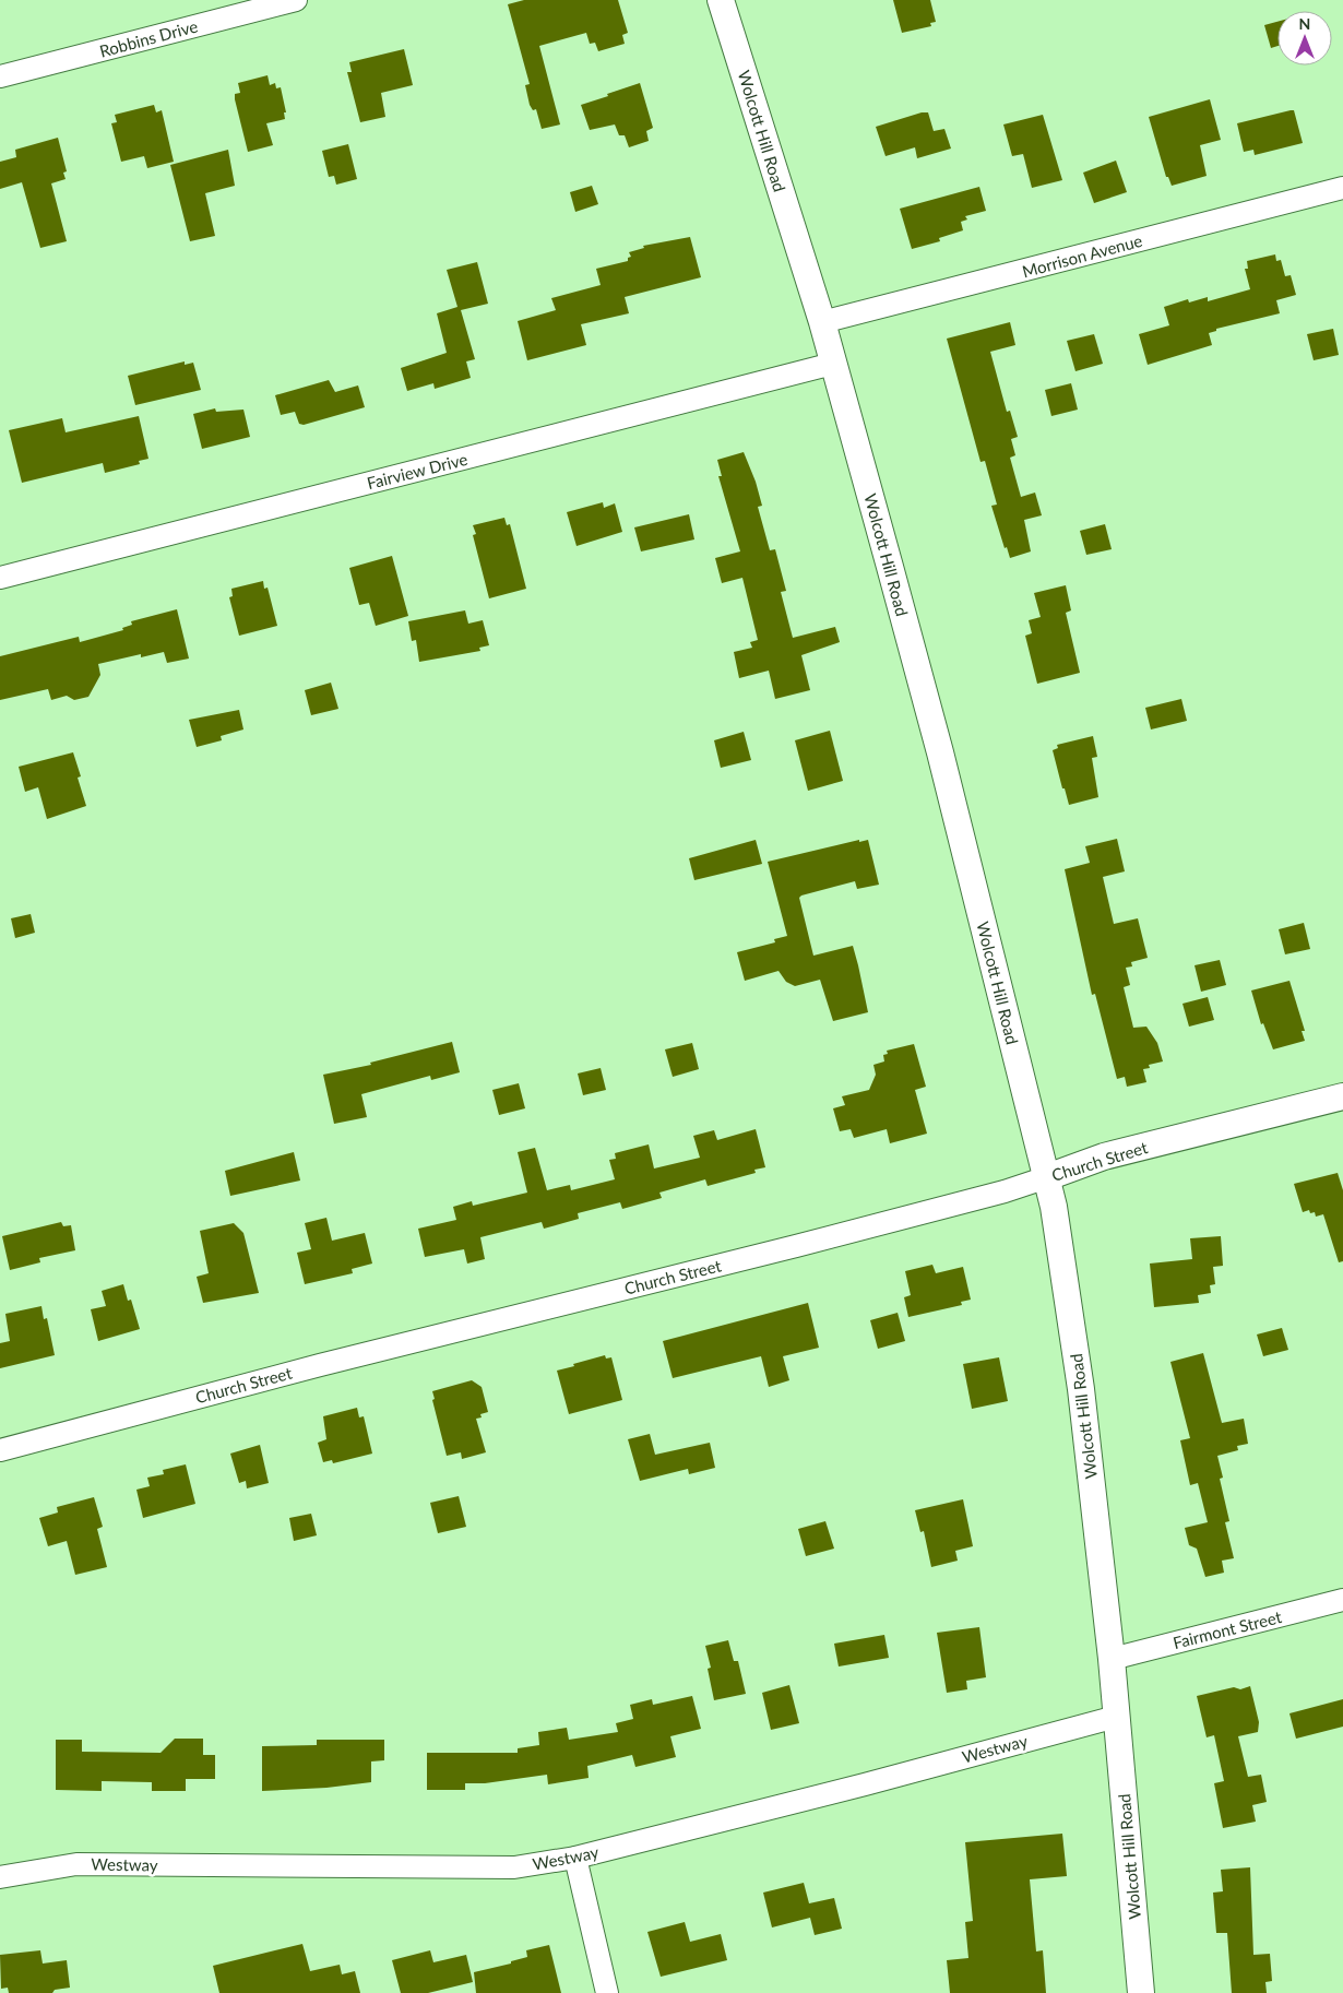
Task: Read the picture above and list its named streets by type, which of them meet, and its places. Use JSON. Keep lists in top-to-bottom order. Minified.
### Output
{"streets":{"street":["Robbins Drive","Wolcott Hill Road","Morrison Avenue","Fairview Drive","Church Street","Fairmont Street","Westway"]},"crossings":[["Wolcott Hill Road","Morrison Avenue"],["Wolcott Hill Road","Fairview Drive"],["Wolcott Hill Road","Church Street"],["Wolcott Hill Road","Fairmont Street"],["Wolcott Hill Road","Westway"]],"north":"top"}
